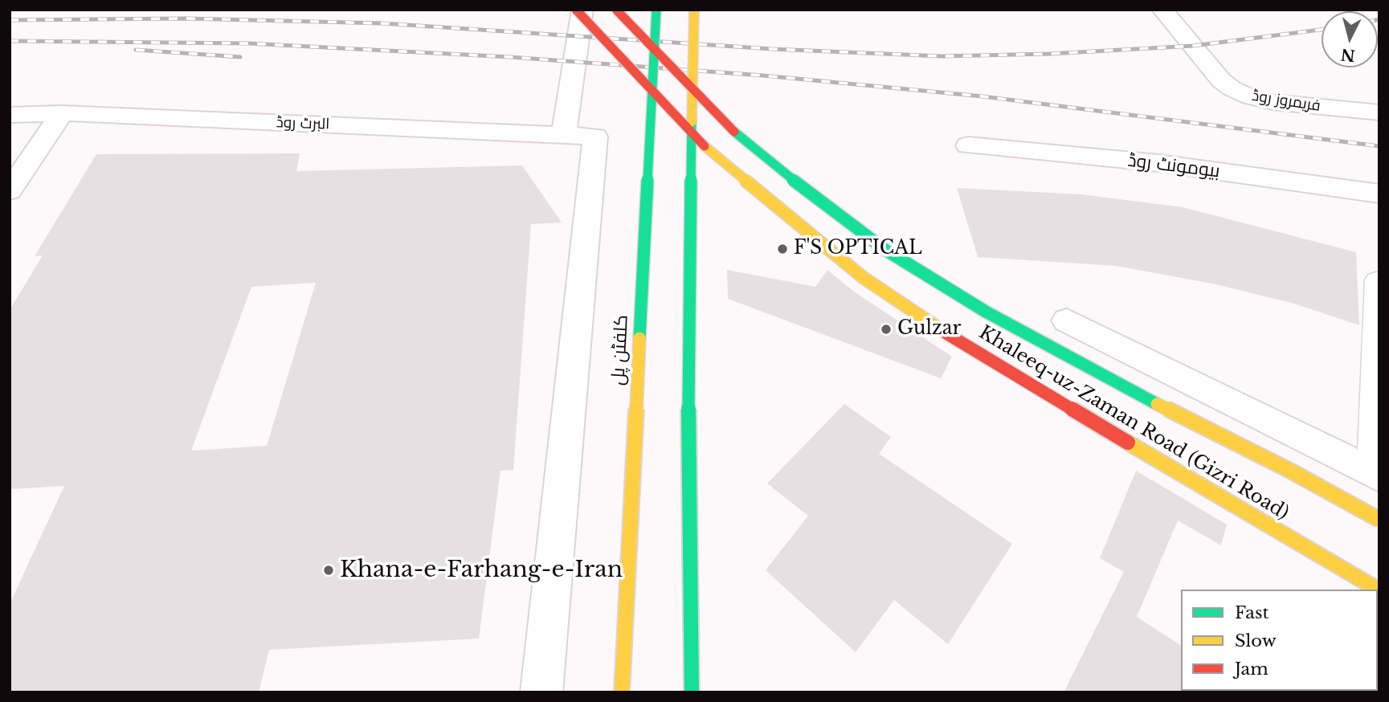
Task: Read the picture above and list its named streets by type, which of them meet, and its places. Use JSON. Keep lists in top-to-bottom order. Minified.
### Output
{"streets":{"main road":["کلفٹن پل","Khaleeq-uz-Zaman Road (Gizri Road)"],"street":["فریمروز روڈ","البرٹ روڈ","بیومونٹ روڈ"]},"places":["F'S OPTICAL","Gulzar","Khana-e-Farhang-e-Iran"],"legend":["Fast","Slow","Jam"],"north":"bottom"}
